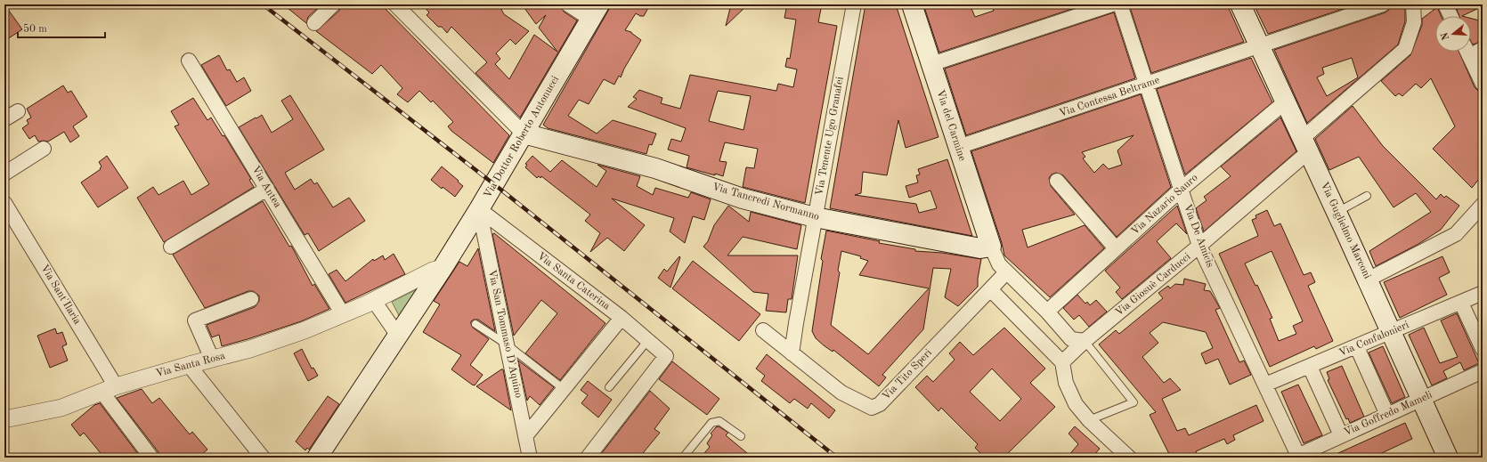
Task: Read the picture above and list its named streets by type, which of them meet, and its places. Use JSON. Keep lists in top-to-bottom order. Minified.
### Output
{"streets":{"main road":["Via del Carmine","Via Dottor Roberto Antonucci","Via Tancredi Normanno","Via Guglielmo Marconi"],"street":["Via Contessa Beltrame","Via Tenente Ugo Granafei","Via Antea","Via Nazario Sauro","Via De Amicis","Via Santa Caterina","Via Giosuè Carducci","Via Sant'Ilaria","Via San Tommaso D'Aquino","Via Confalonieri","Via Santa Rosa","Via Tito Speri","Via Goffredo Mameli"]},"crossings":[["Via Contessa Beltrame","Via del Carmine"],["Via Contessa Beltrame","Via Guglielmo Marconi"],["Via Contessa Beltrame","Via De Amicis"],["Via del Carmine","Via Tancredi Normanno"],["Via Tenente Ugo Granafei","Via Tancredi Normanno"],["Via Tenente Ugo Granafei","Via Tito Speri"],["Via Dottor Roberto Antonucci","Via Tancredi Normanno"],["Via Dottor Roberto Antonucci","Via Santa Caterina"],["Via Dottor Roberto Antonucci","Via San Tommaso D'Aquino"],["Via Dottor Roberto Antonucci","Via Santa Rosa"],["Via Antea","Via Santa Rosa"],["Via Nazario Sauro","Via Guglielmo Marconi"],["Via Nazario Sauro","Via De Amicis"],["Via Guglielmo Marconi","Via Giosuè Carducci"],["Via Guglielmo Marconi","Via Confalonieri"],["Via Guglielmo Marconi","Via Goffredo Mameli"],["Via De Amicis","Via Giosuè Carducci"],["Via De Amicis","Via Confalonieri"],["Via De Amicis","Via Goffredo Mameli"],["Via Santa Caterina","Via San Tommaso D'Aquino"],["Via Sant'Ilaria","Via Santa Rosa"]],"scale_bar":"50 m","north":"left"}
